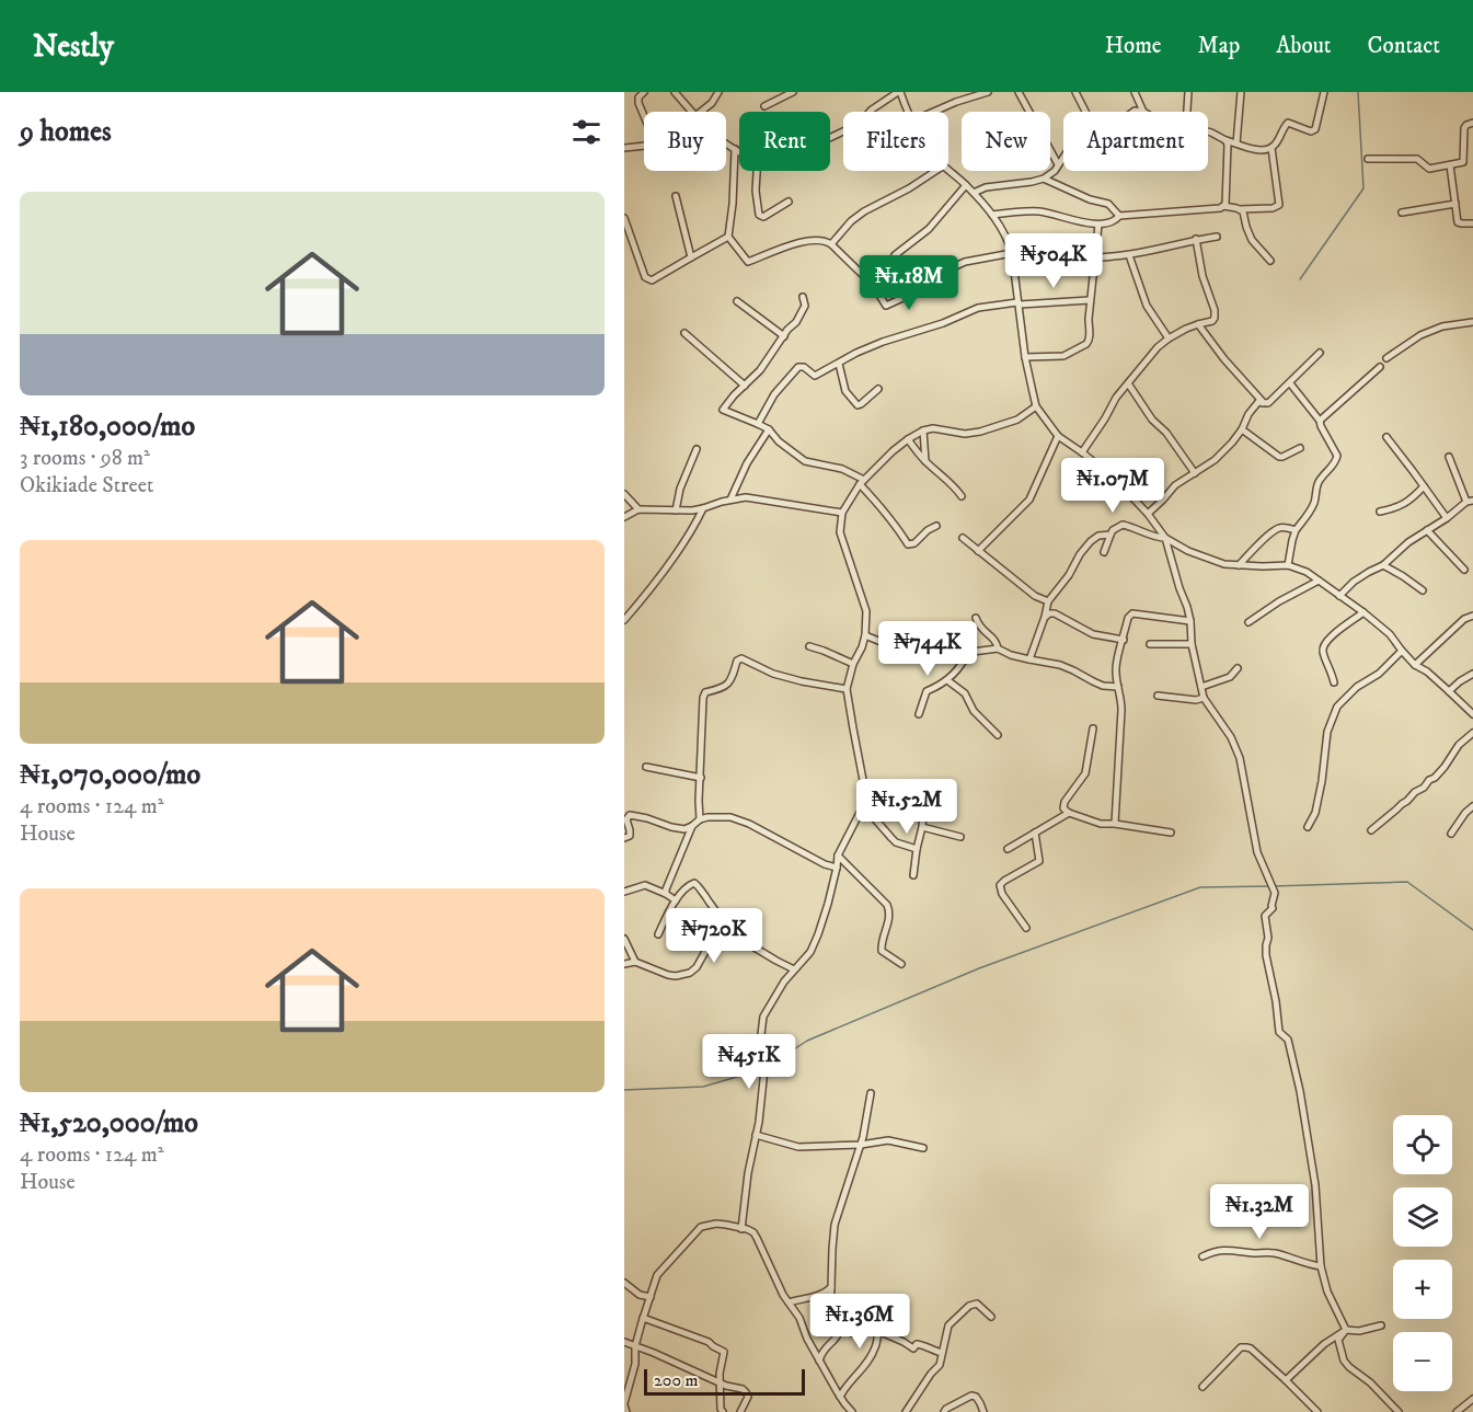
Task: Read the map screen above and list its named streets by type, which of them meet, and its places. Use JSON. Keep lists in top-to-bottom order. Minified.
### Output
{"scale_bar":"200 m","page":{"header":"Nestly","nav":["Home","Map","About","Contact"],"heading":"9 homes","chip":["Buy","Rent","Filters","New","Apartment"],"list":[{"name":"₦1,180,000/mo","note":"3 rooms · 98 m² · Okikiade Street"},{"name":"₦1,070,000/mo","note":"4 rooms · 124 m² · House"},{"name":"₦1,520,000/mo","note":"4 rooms · 124 m² · House"}],"price":["₦504K","₦1.18M","₦1.07M","₦744K","₦1.52M","₦720K","₦451K","₦1.32M","₦1.36M"],"map_buttons":["+","−"],"scale":"200 m"}}
